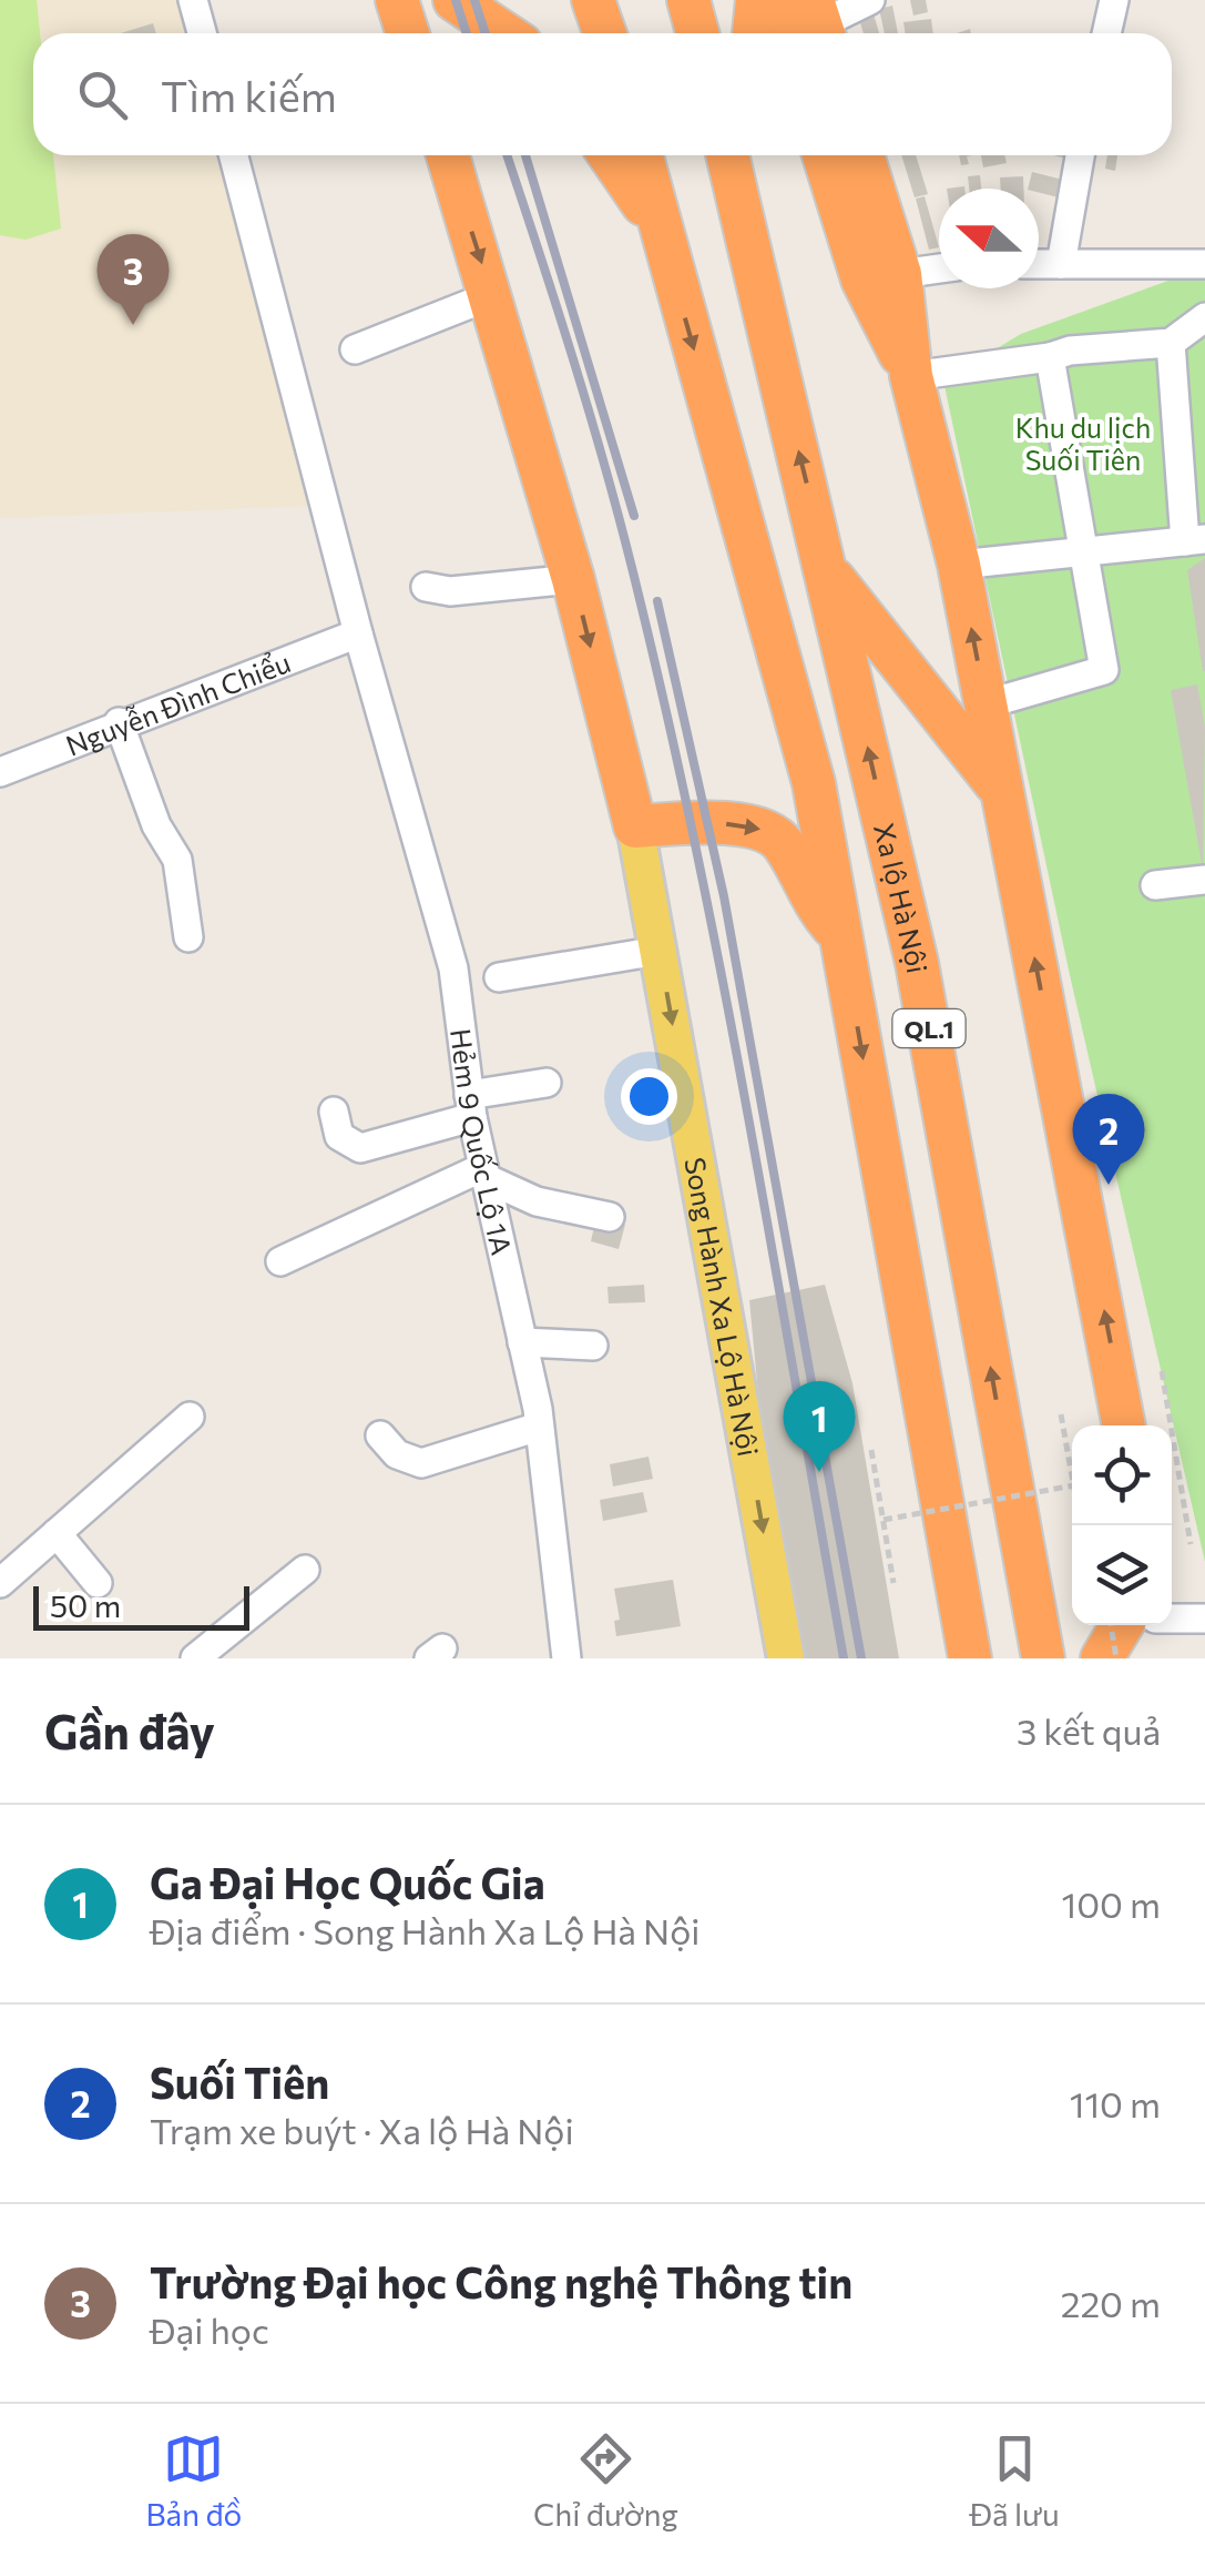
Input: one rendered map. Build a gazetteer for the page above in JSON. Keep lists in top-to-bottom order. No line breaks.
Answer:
{"streets":{"highway":["Xa lộ Hà Nội","QL.1"],"main road":["Song Hành Xa Lộ Hà Nội"],"street":["Nguyễn Đình Chiểu","Hẻm 9 Quốc Lộ 1A"]},"crossings":[["Nguyễn Đình Chiểu","Hẻm 9 Quốc Lộ 1A"],["QL.1","Song Hành Xa Lộ Hà Nội"]],"one_way":["Song Hành Xa Lộ Hà Nội"],"parks":["Khu du lịch Suối Tiên"],"scale_bar":"50 m","north":"left","page":{"search":"Tìm kiếm","pins":["3","2","1"],"scale":"50 m","heading":["Gần đây","3 kết quả"],"list":[{"mark":"1","name":"Ga Đại Học Quốc Gia","note":"Địa điểm · Song Hành Xa Lộ Hà Nội","value":"100 m"},{"mark":"2","name":"Suối Tiên","note":"Trạm xe buýt · Xa lộ Hà Nội","value":"110 m"},{"mark":"3","name":"Trường Đại học Công nghệ Thông tin","note":"Đại học","value":"220 m"}],"nav":["Bản đồ","Chỉ đường","Đã lưu"]}}
